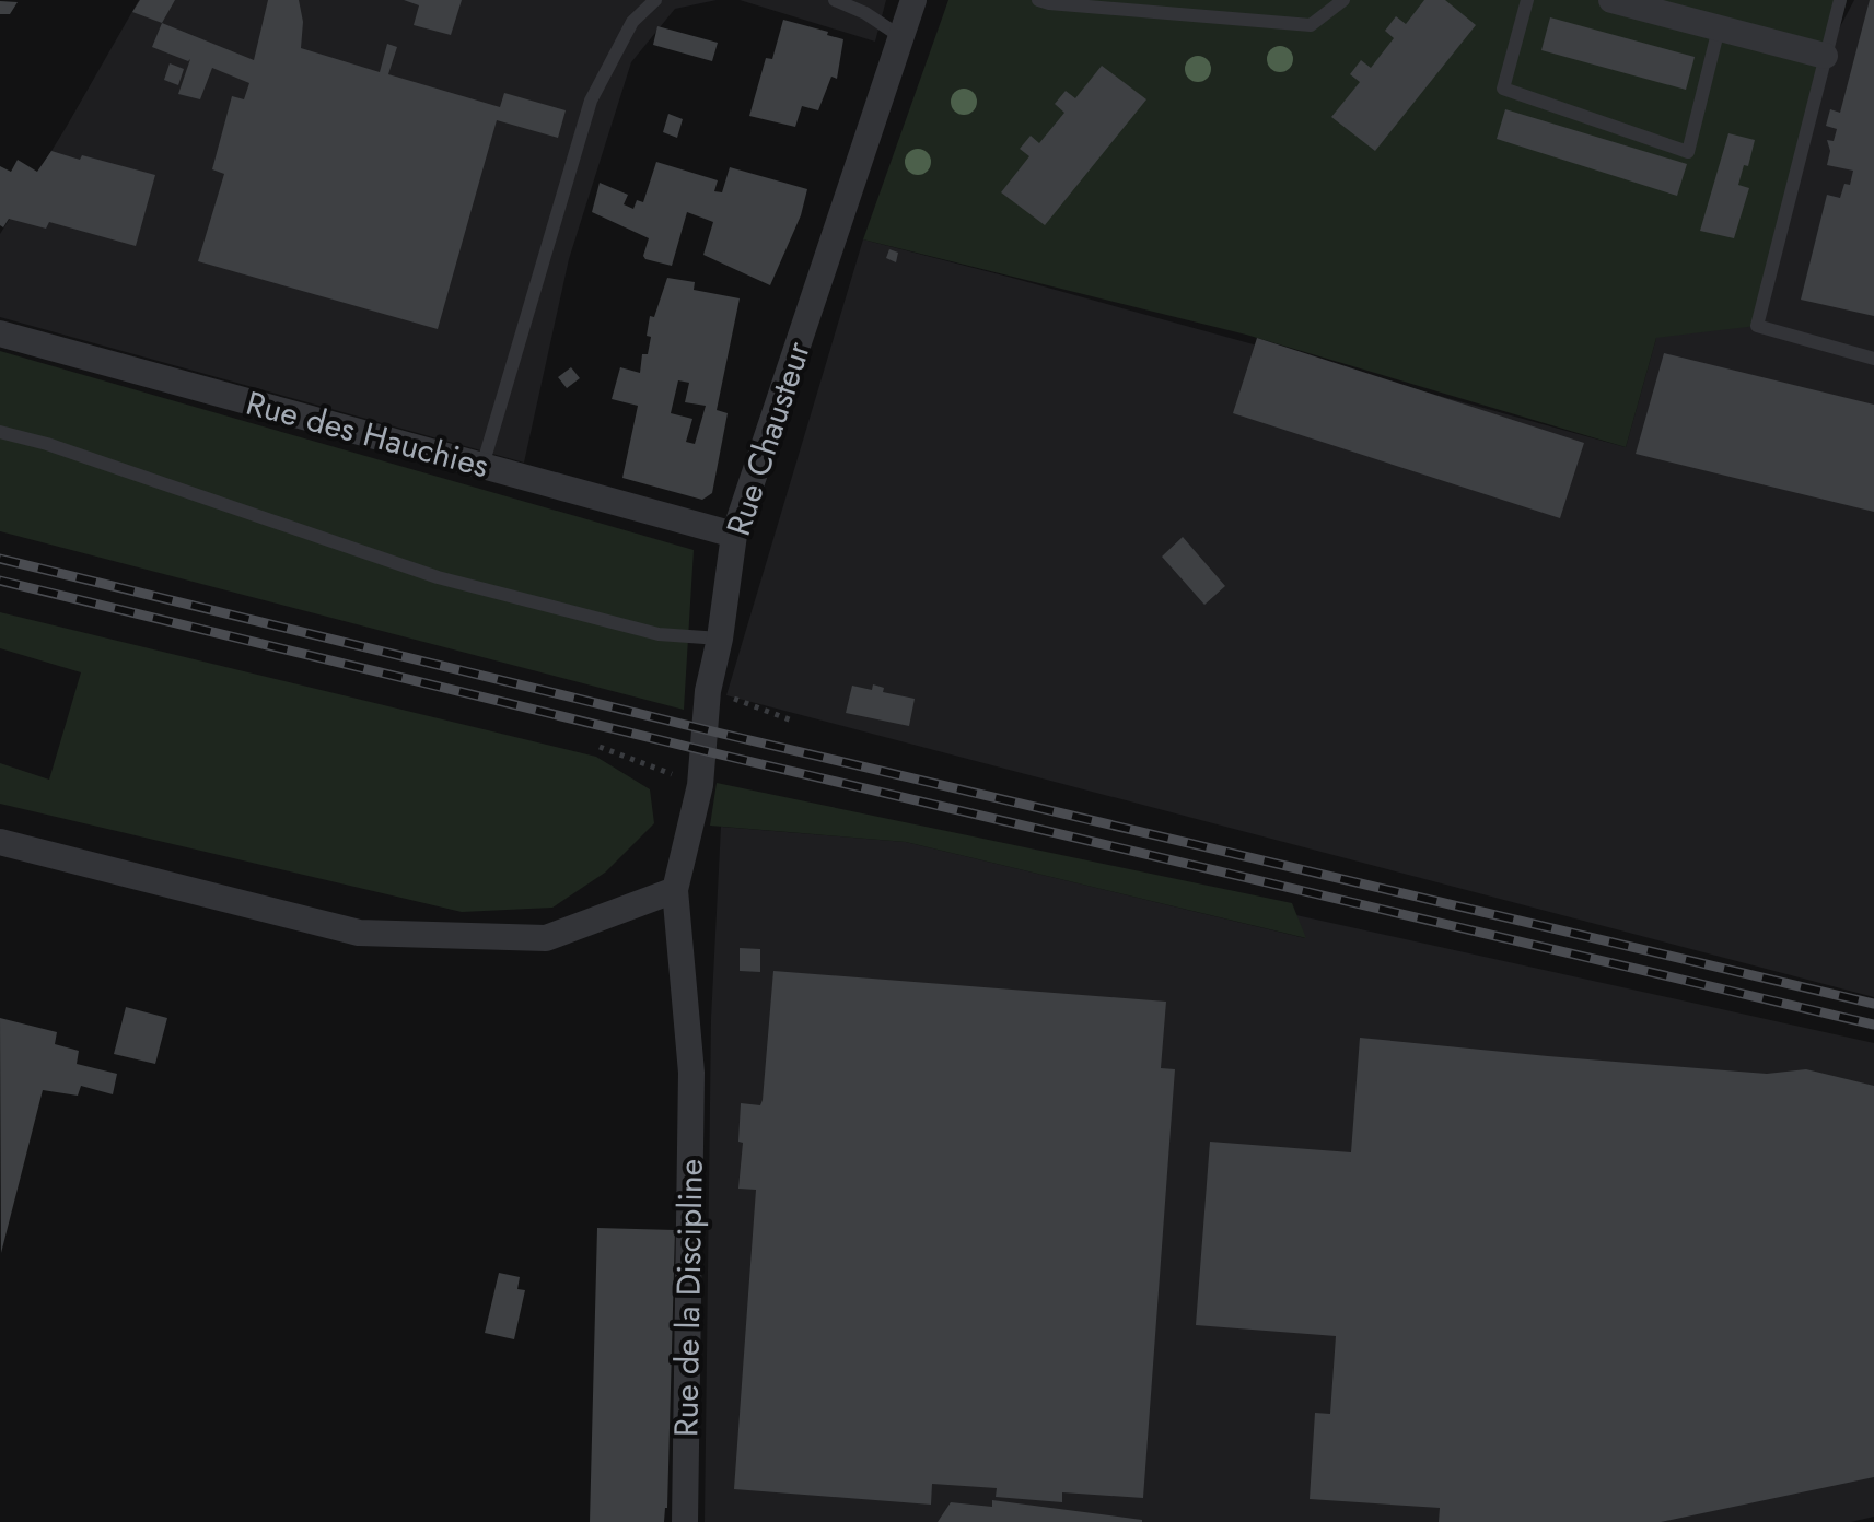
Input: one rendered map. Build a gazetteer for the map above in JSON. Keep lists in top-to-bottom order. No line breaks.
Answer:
{"streets":{"street":["Rue des Hauchies","Rue Chausteur","Rue de la Discipline"]},"crossings":[["Rue des Hauchies","Rue Chausteur"],["Rue Chausteur","Rue de la Discipline"]]}
